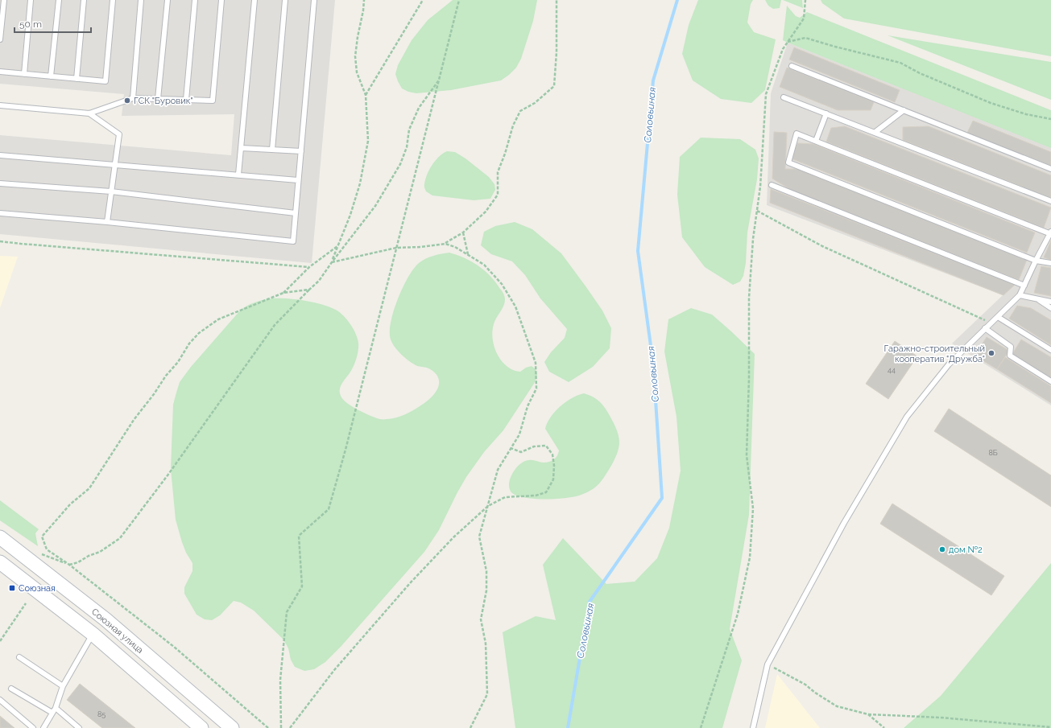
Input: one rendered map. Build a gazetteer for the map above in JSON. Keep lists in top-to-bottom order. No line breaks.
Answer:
{"streets":{"main road":["Союзная улица"]},"water":["Соловьиная"],"places":{"other":["ГСК \"Буровик\"","Гаражно-строительный кооператив \"Дружба\"","дом №2"],"transit":["Союзная"]},"house_numbers":["44","8Б","85"],"scale_bar":"50 m"}
